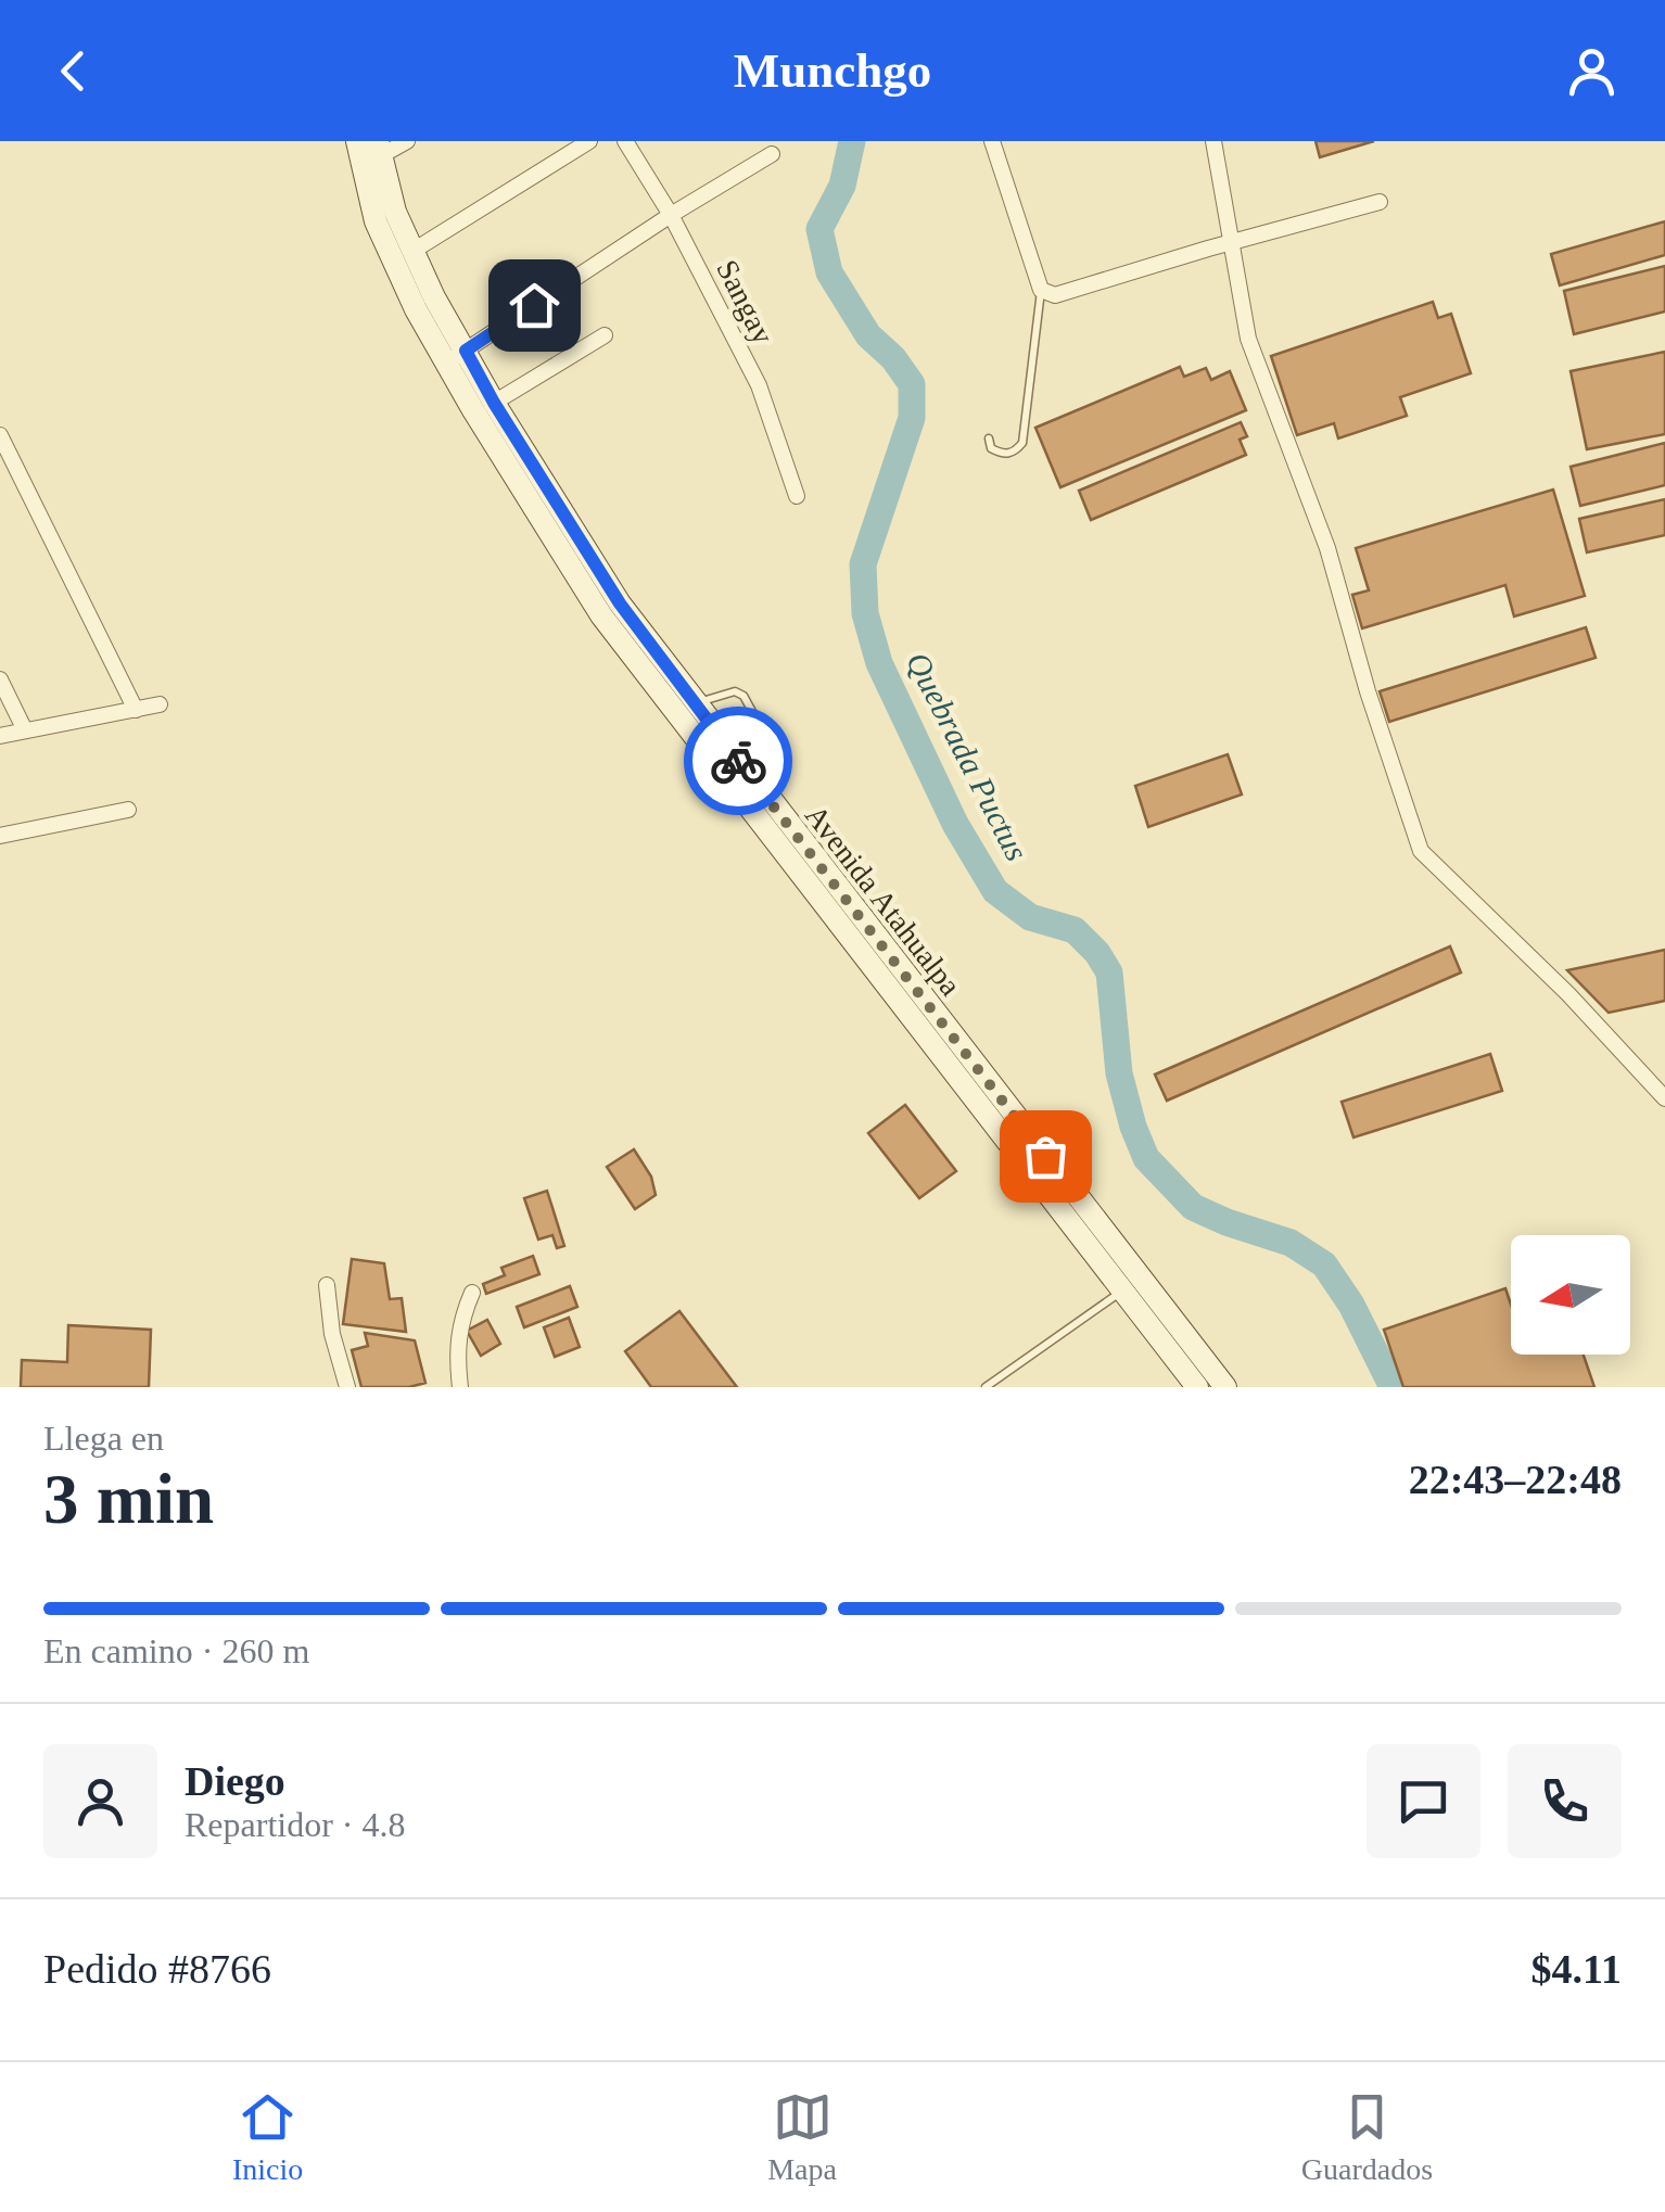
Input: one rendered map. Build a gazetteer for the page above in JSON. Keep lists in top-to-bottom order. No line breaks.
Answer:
{"streets":{"main road":["Avenida Atahualpa"],"street":["Sangay"]},"water":["Quebrada Puctus"],"north":"left","page":{"header":"Munchgo","heading":["3 min","Llega en","22:43–22:48"],"panel":["Diego","Repartidor · 4.8","Pedido #8766","$4.11"],"bar":"En camino · 260 m","tabs":["Inicio","Mapa","Guardados"]}}
